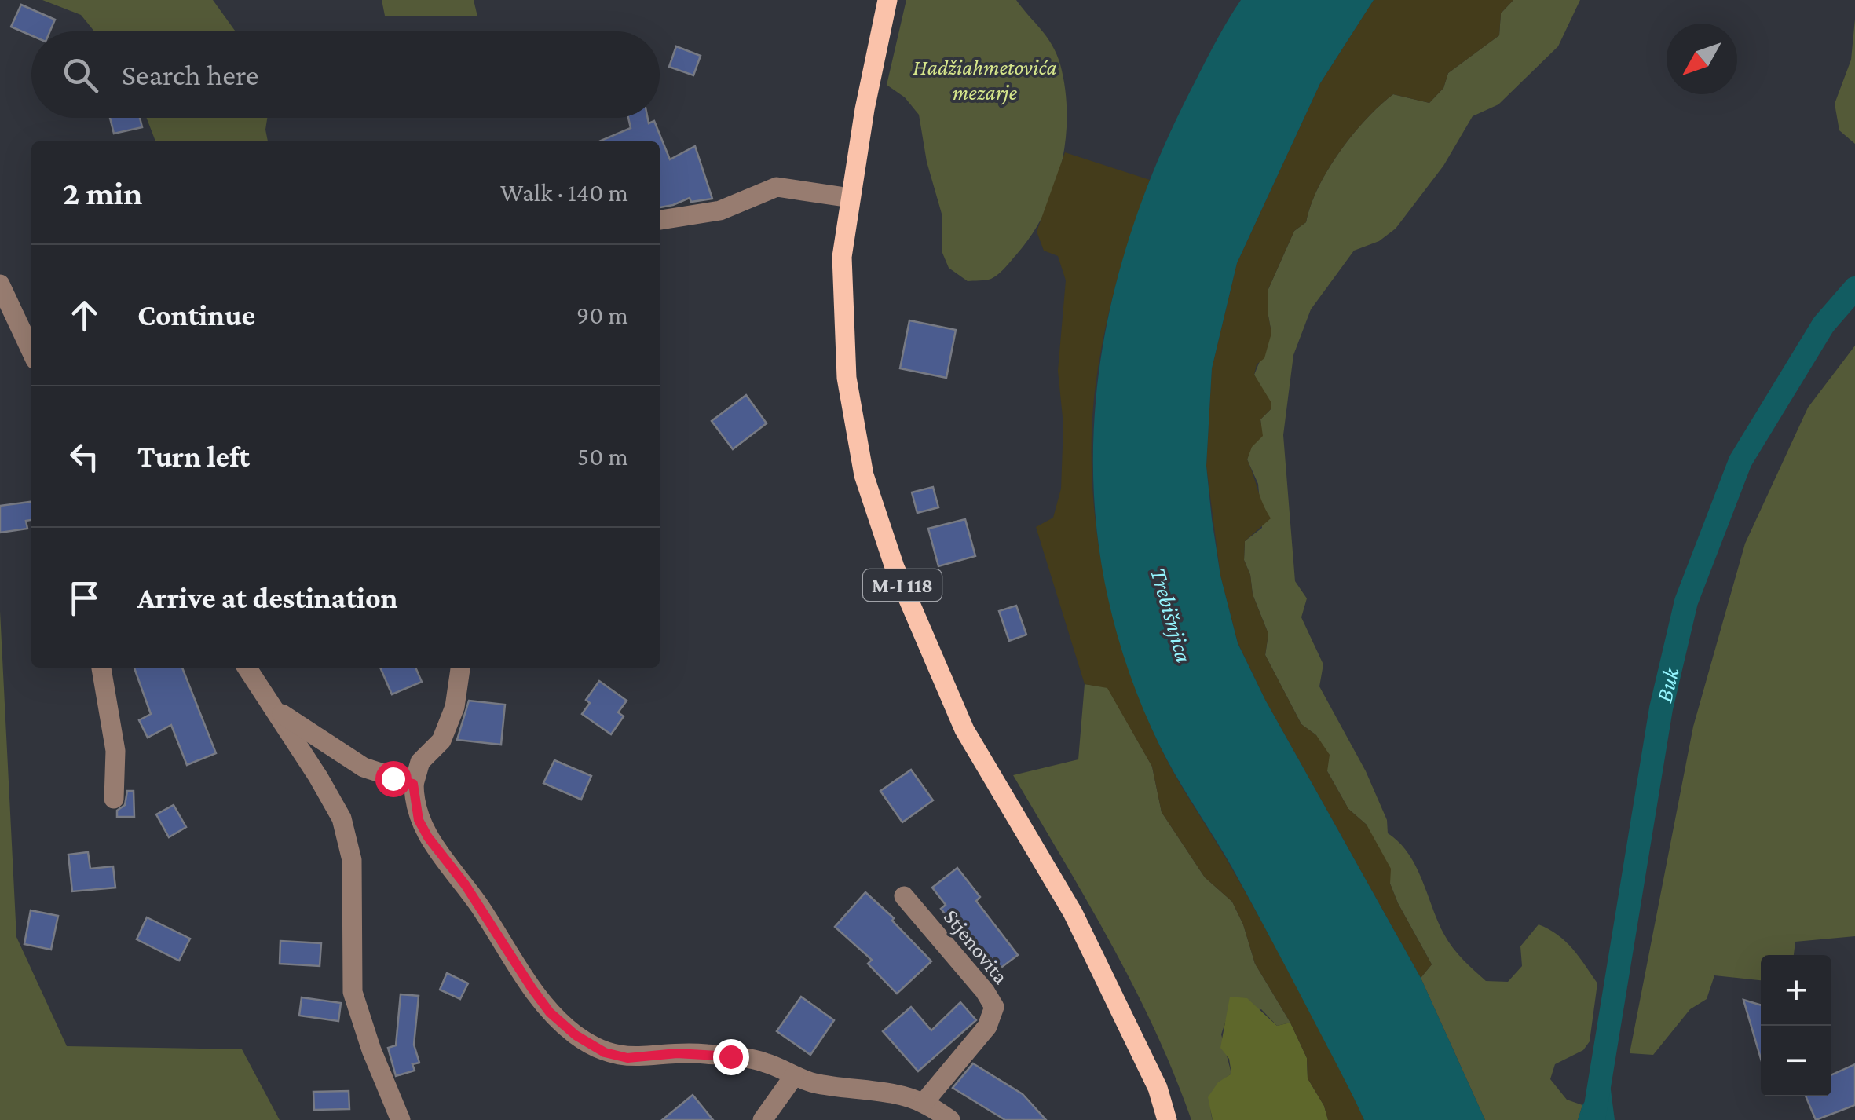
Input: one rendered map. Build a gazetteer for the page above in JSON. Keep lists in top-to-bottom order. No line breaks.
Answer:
{"streets":{"main road":["M-I 118"],"street":["Stjenovita"]},"water":["Trebišnjica","Buk"],"parks":["Hadžiahmetovića mezarje"],"north":"bottom left","page":{"search":"Search here","heading":["2 min","Walk · 140 m"],"list":[["Continue","90 m"],["Turn left","50 m"],"Arrive at destination"],"map_buttons":["+","−"]}}
